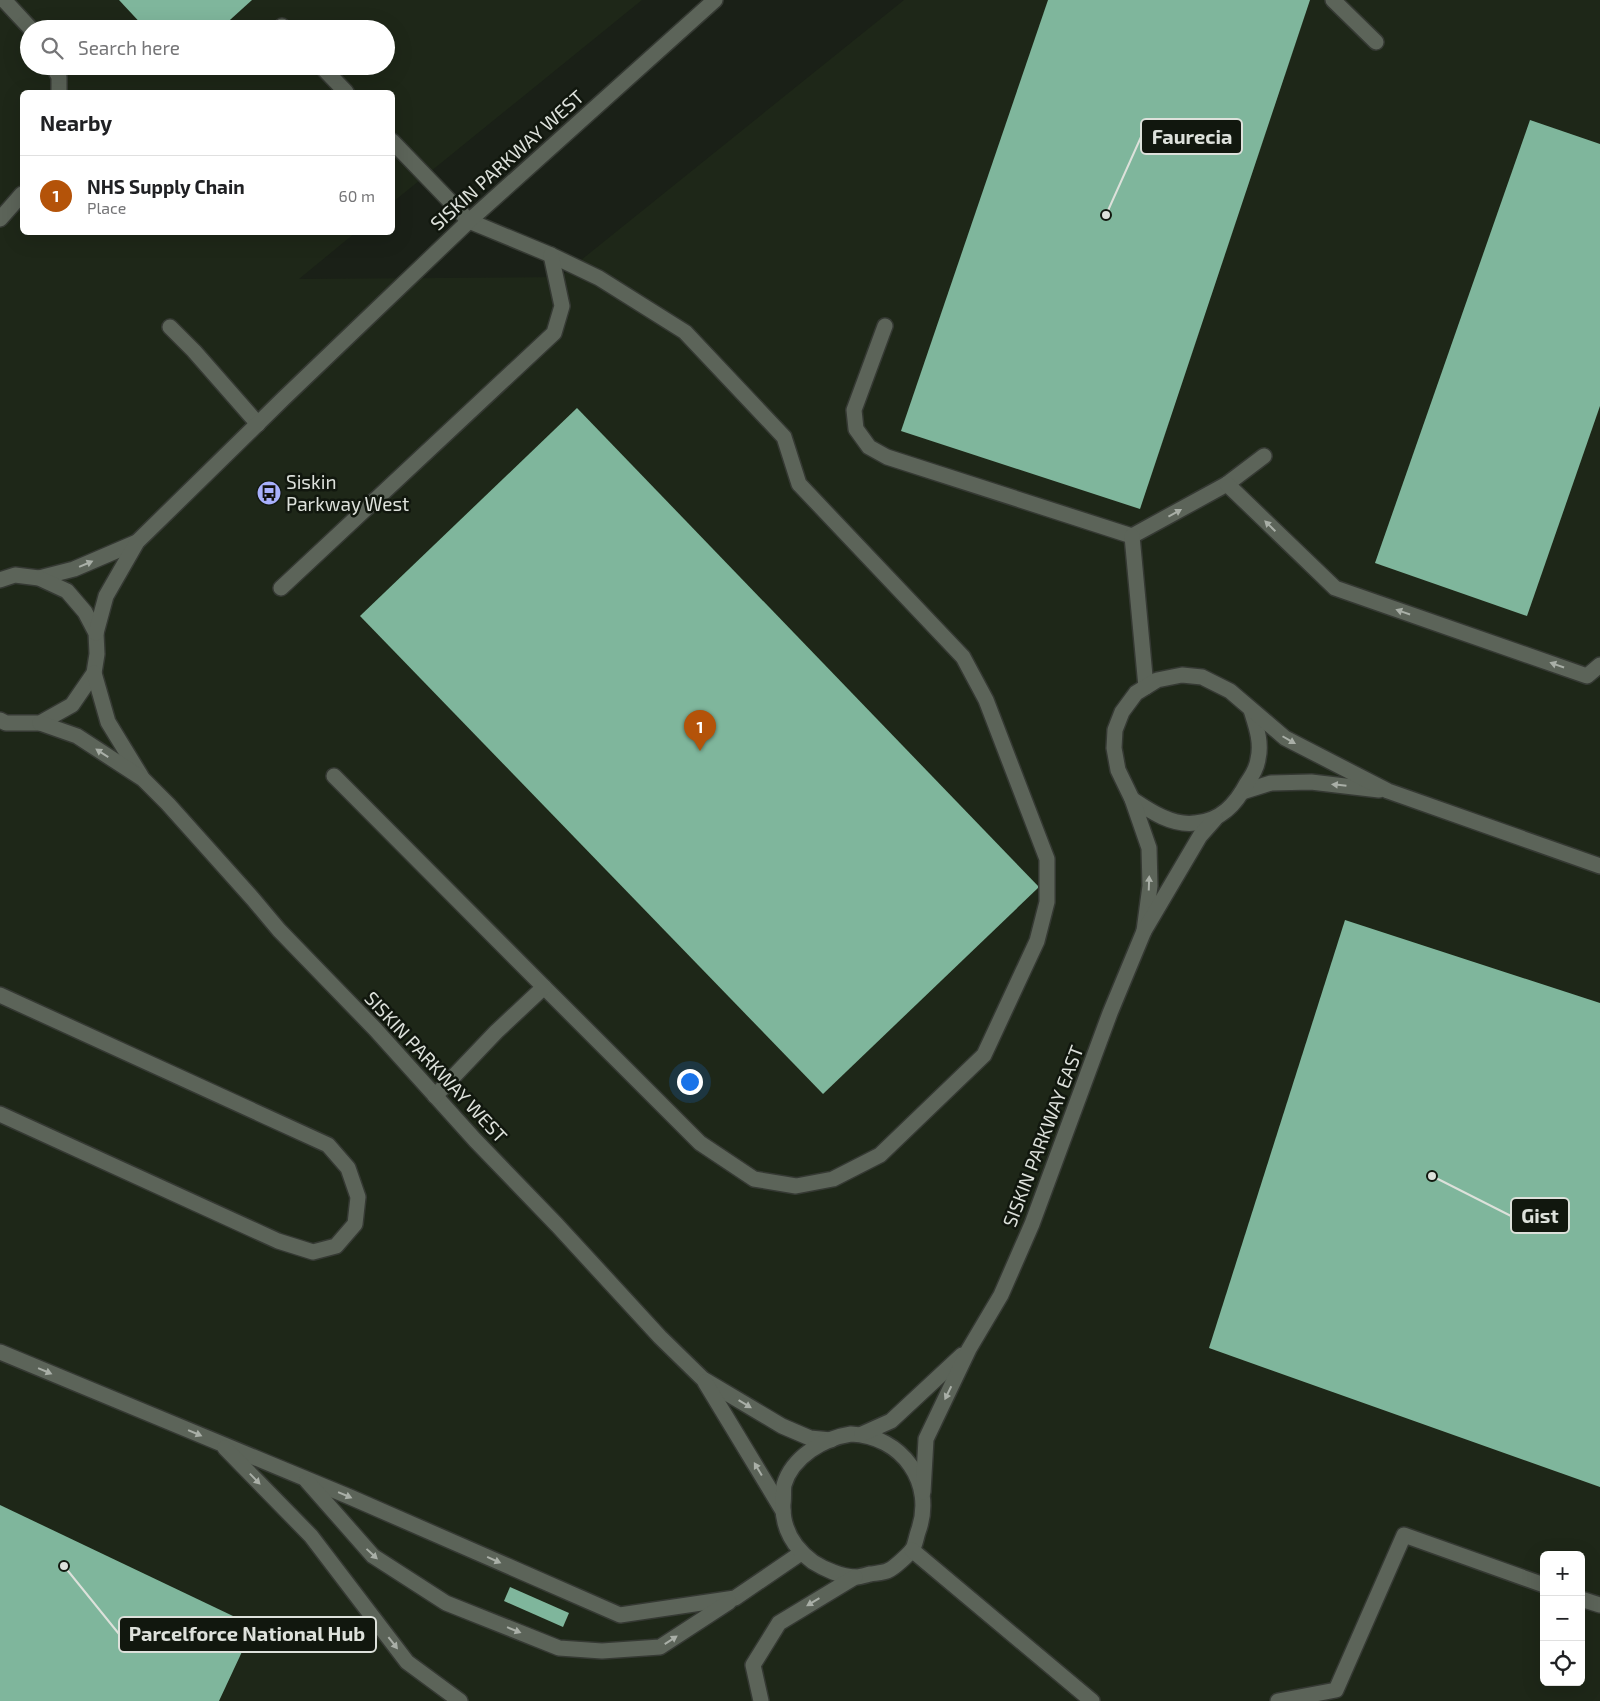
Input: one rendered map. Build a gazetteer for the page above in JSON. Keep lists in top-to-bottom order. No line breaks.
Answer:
{"streets":{"street":["SISKIN PARKWAY WEST","SISKIN PARKWAY EAST"]},"crossings":[["SISKIN PARKWAY WEST","SISKIN PARKWAY EAST"]],"places":{"other":["Faurecia","Gist","Parcelforce National Hub"],"bus stop":["Siskin Parkway West"]},"page":{"search":"Search here","heading":"Nearby","list":[{"mark":"1","name":"NHS Supply Chain","note":"Place","value":"60 m"}],"pins":"1","map_buttons":["+","−"]}}
